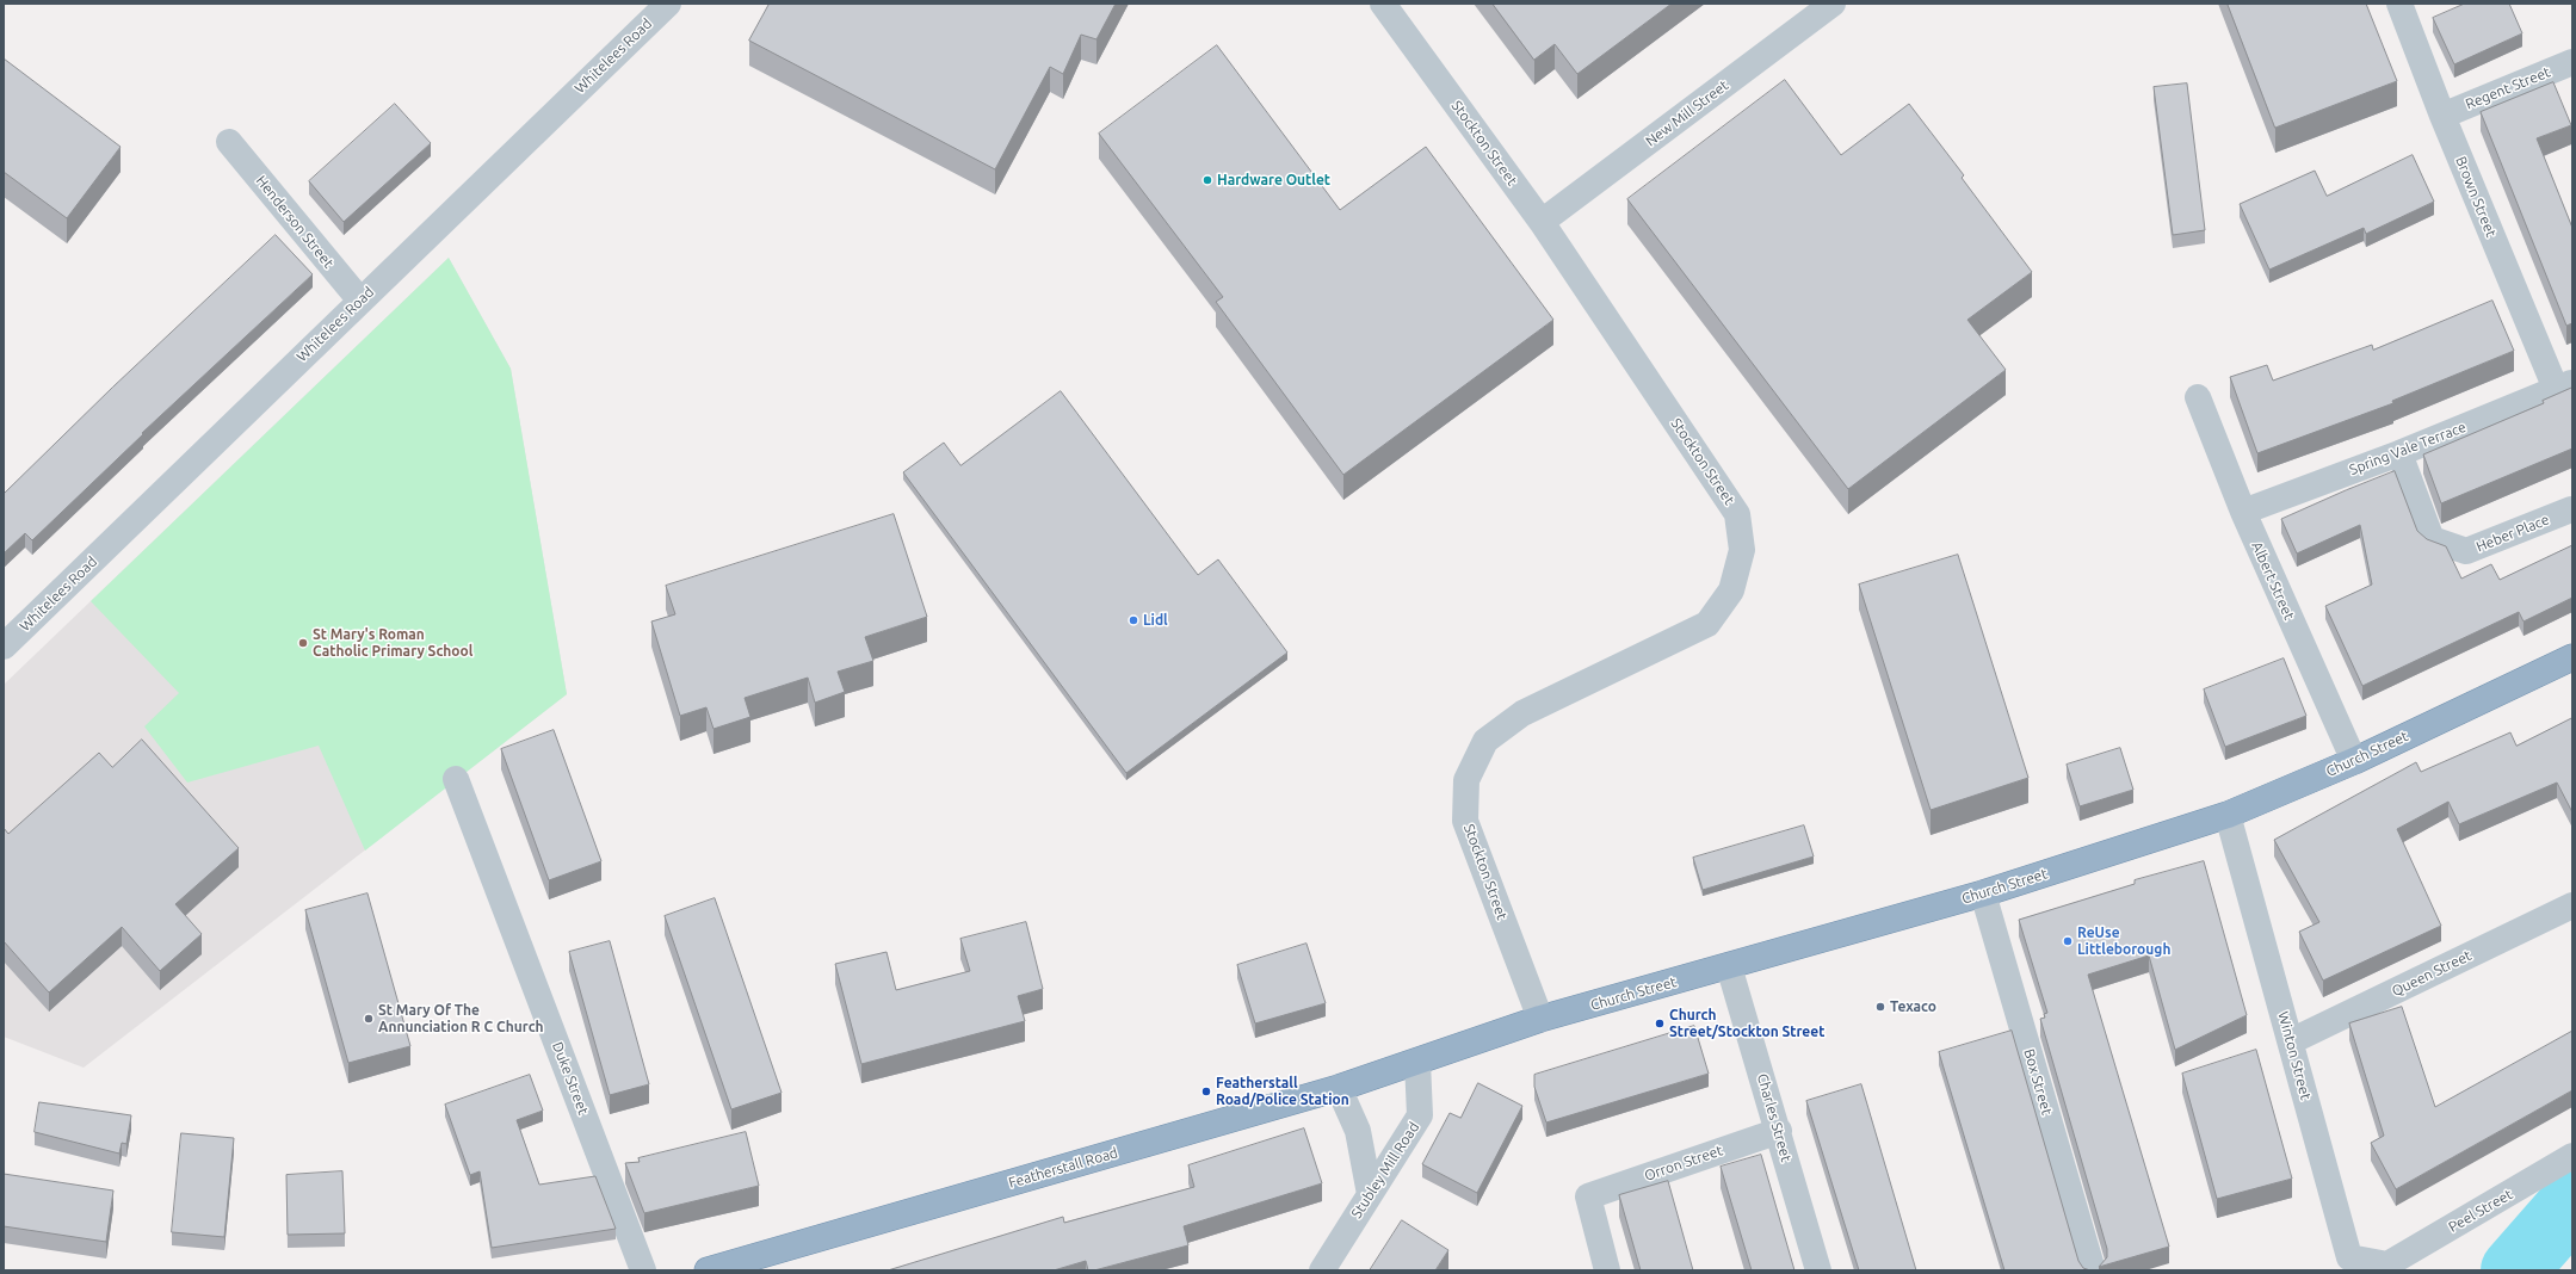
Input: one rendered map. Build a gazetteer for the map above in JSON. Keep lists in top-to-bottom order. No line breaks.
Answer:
{"streets":{"highway":["Church Street","Featherstall Road"],"street":["Whitelees Road","Regent Street","New Mill Street","Stockton Street","Brown Street","Henderson Street","Spring Vale Terrace","Heber Place","Albert Street","Queen Street","Winton Street","Duke Street","Box Street","Charles Street","Orron Street","Stubley Mill Road","Peel Street"]},"crossings":[["Whitelees Road","Henderson Street"],["Regent Street","Brown Street"],["New Mill Street","Stockton Street"],["Stockton Street","Church Street"],["Brown Street","Spring Vale Terrace"],["Spring Vale Terrace","Heber Place"],["Spring Vale Terrace","Albert Street"],["Albert Street","Church Street"],["Church Street","Winton Street"],["Church Street","Box Street"],["Church Street","Charles Street"],["Church Street","Featherstall Road"],["Church Street","Stubley Mill Road"],["Queen Street","Winton Street"],["Winton Street","Peel Street"],["Charles Street","Orron Street"],["Featherstall Road","Stubley Mill Road"]],"places":["Hardware Outlet","Lidl","St Mary's Roman Catholic Primary School","ReUse Littleborough","Texaco","St Mary Of The Annunciation R C Church","Church Street/Stockton Street","Featherstall Road/Police Station"]}
